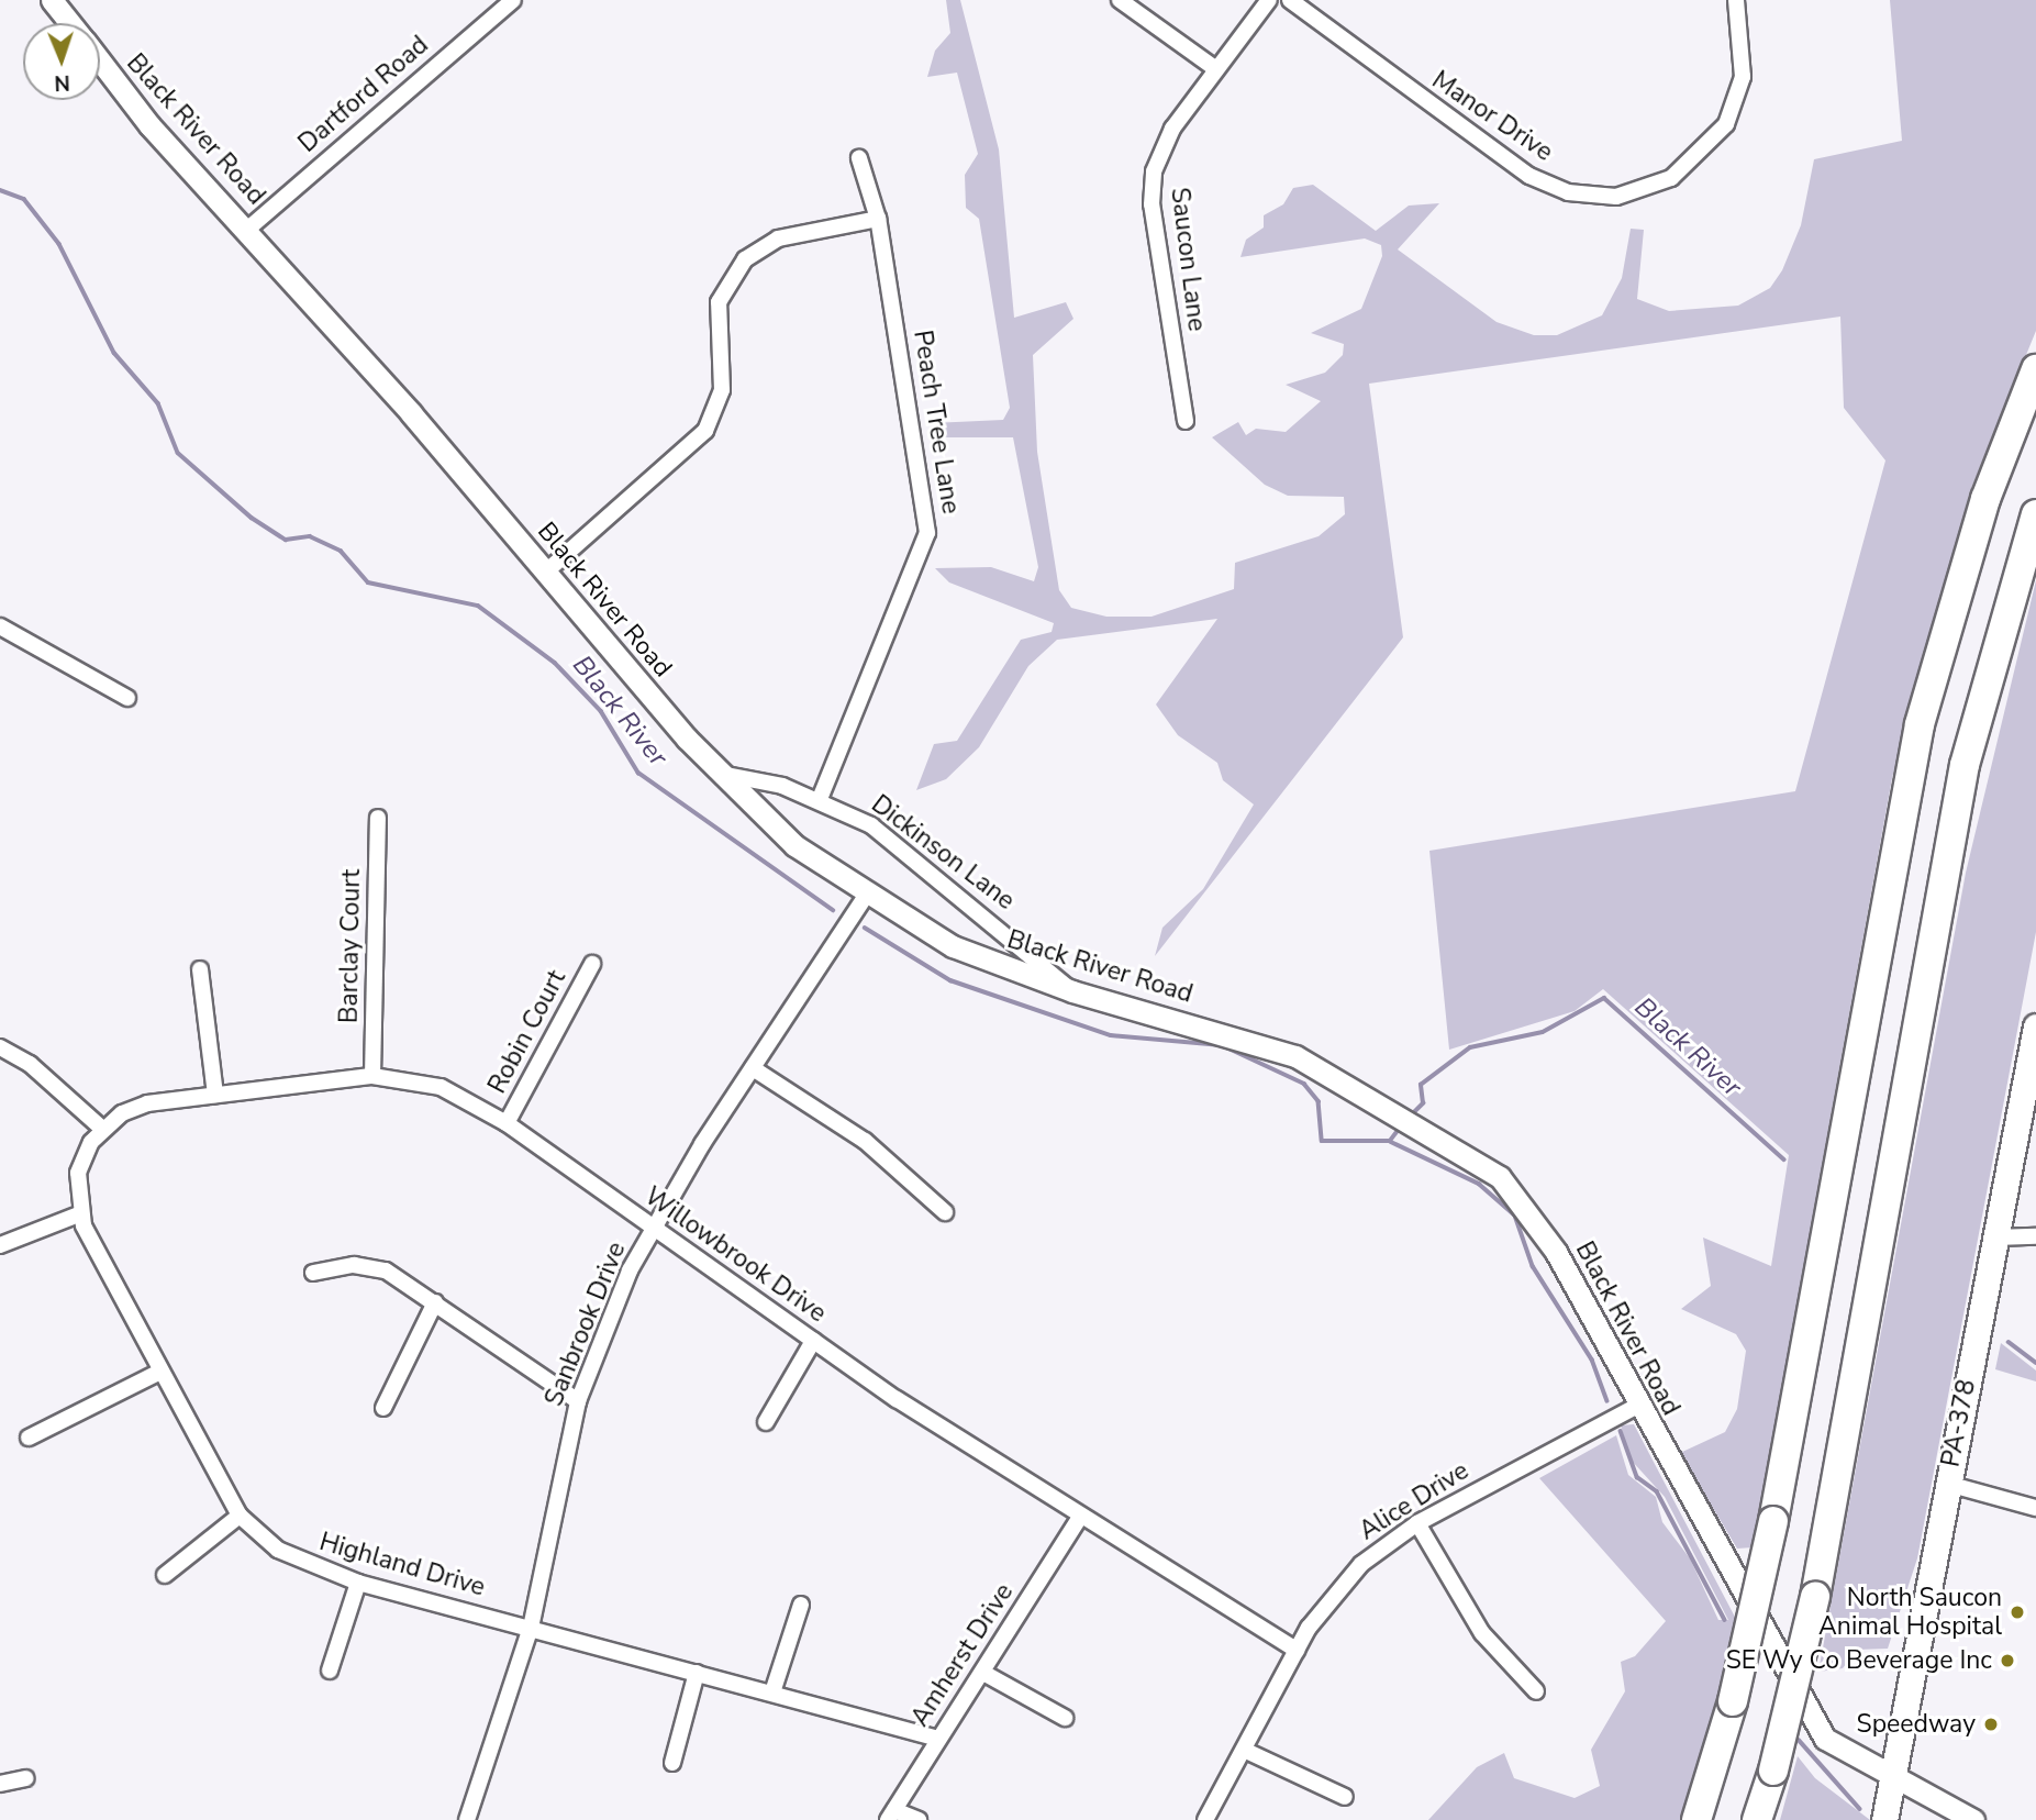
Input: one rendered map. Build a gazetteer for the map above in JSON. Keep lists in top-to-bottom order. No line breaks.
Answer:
{"streets":{"main road":["PA-378"],"street":["Dartford Road","Manor Drive","Black River Road","Saucon Lane","Peach Tree Lane","Dickinson Lane","Barclay Court","Robin Court","Willowbrook Drive","Sanbrook Drive","Alice Drive","Highland Drive","Amherst Drive"]},"crossings":[["Dartford Road","Black River Road"],["Black River Road","Dickinson Lane"],["Black River Road","Sanbrook Drive"],["Black River Road","PA-378"],["Black River Road","Alice Drive"],["Peach Tree Lane","Dickinson Lane"],["Barclay Court","Willowbrook Drive"],["Robin Court","Willowbrook Drive"],["Willowbrook Drive","Sanbrook Drive"],["Willowbrook Drive","Alice Drive"],["Willowbrook Drive","Highland Drive"],["Willowbrook Drive","Amherst Drive"],["Sanbrook Drive","Highland Drive"],["Highland Drive","Amherst Drive"]],"water":["Black River"],"places":["North Saucon Animal Hospital","SE Wy Co Beverage Inc","Speedway"],"north":"bottom"}
